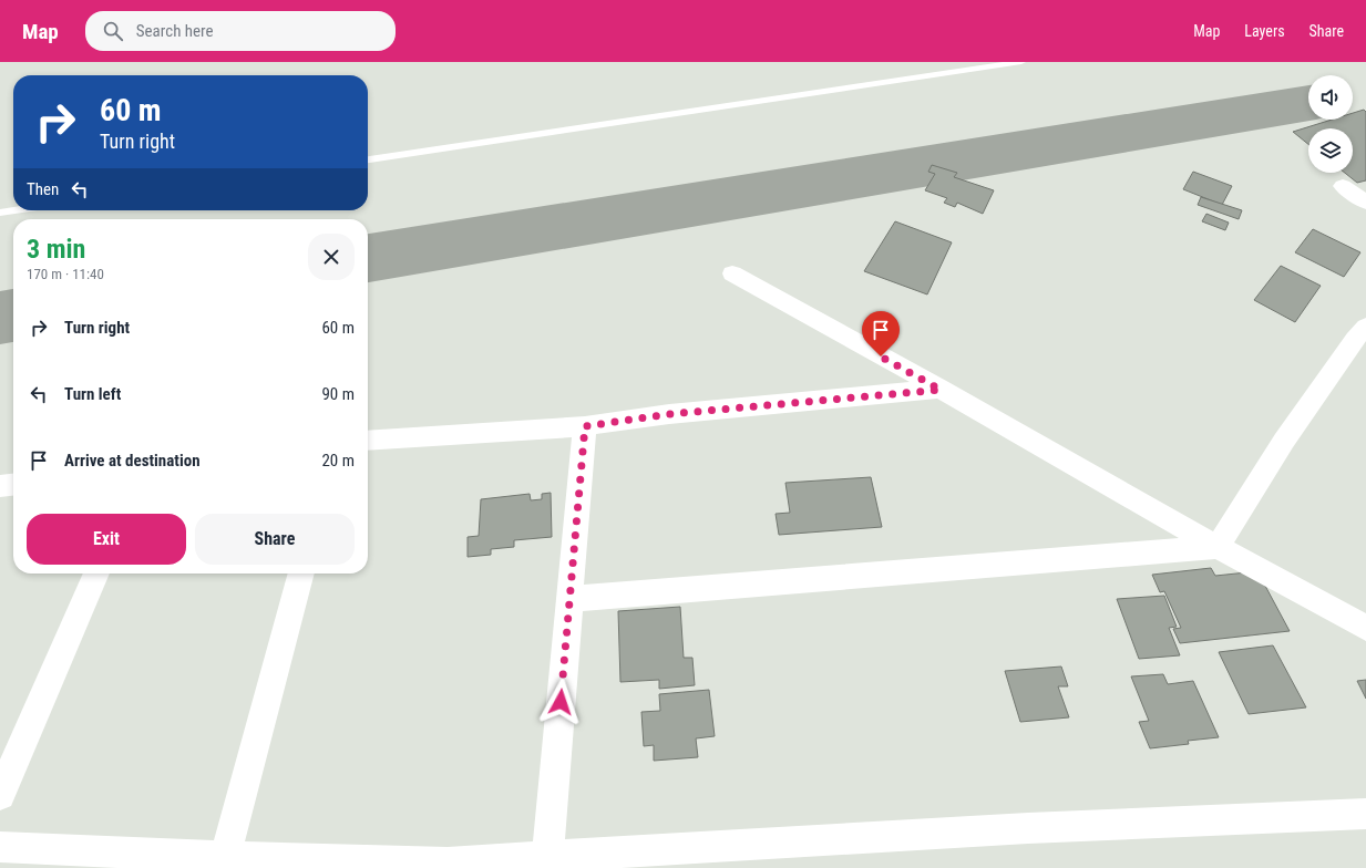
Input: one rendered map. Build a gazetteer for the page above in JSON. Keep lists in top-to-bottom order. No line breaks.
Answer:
{"page":{"header":"Map","search":"Search here","nav":["Map","Layers","Share"],"turn":["60 m","Turn right"],"then":"Then","heading":["3 min","170 m · 11:40"],"list":[{"name":"Turn right","value":"60 m"},{"name":"Turn left","value":"90 m"},{"name":"Arrive at destination","value":"20 m"}],"buttons":["Exit","Share"]}}
